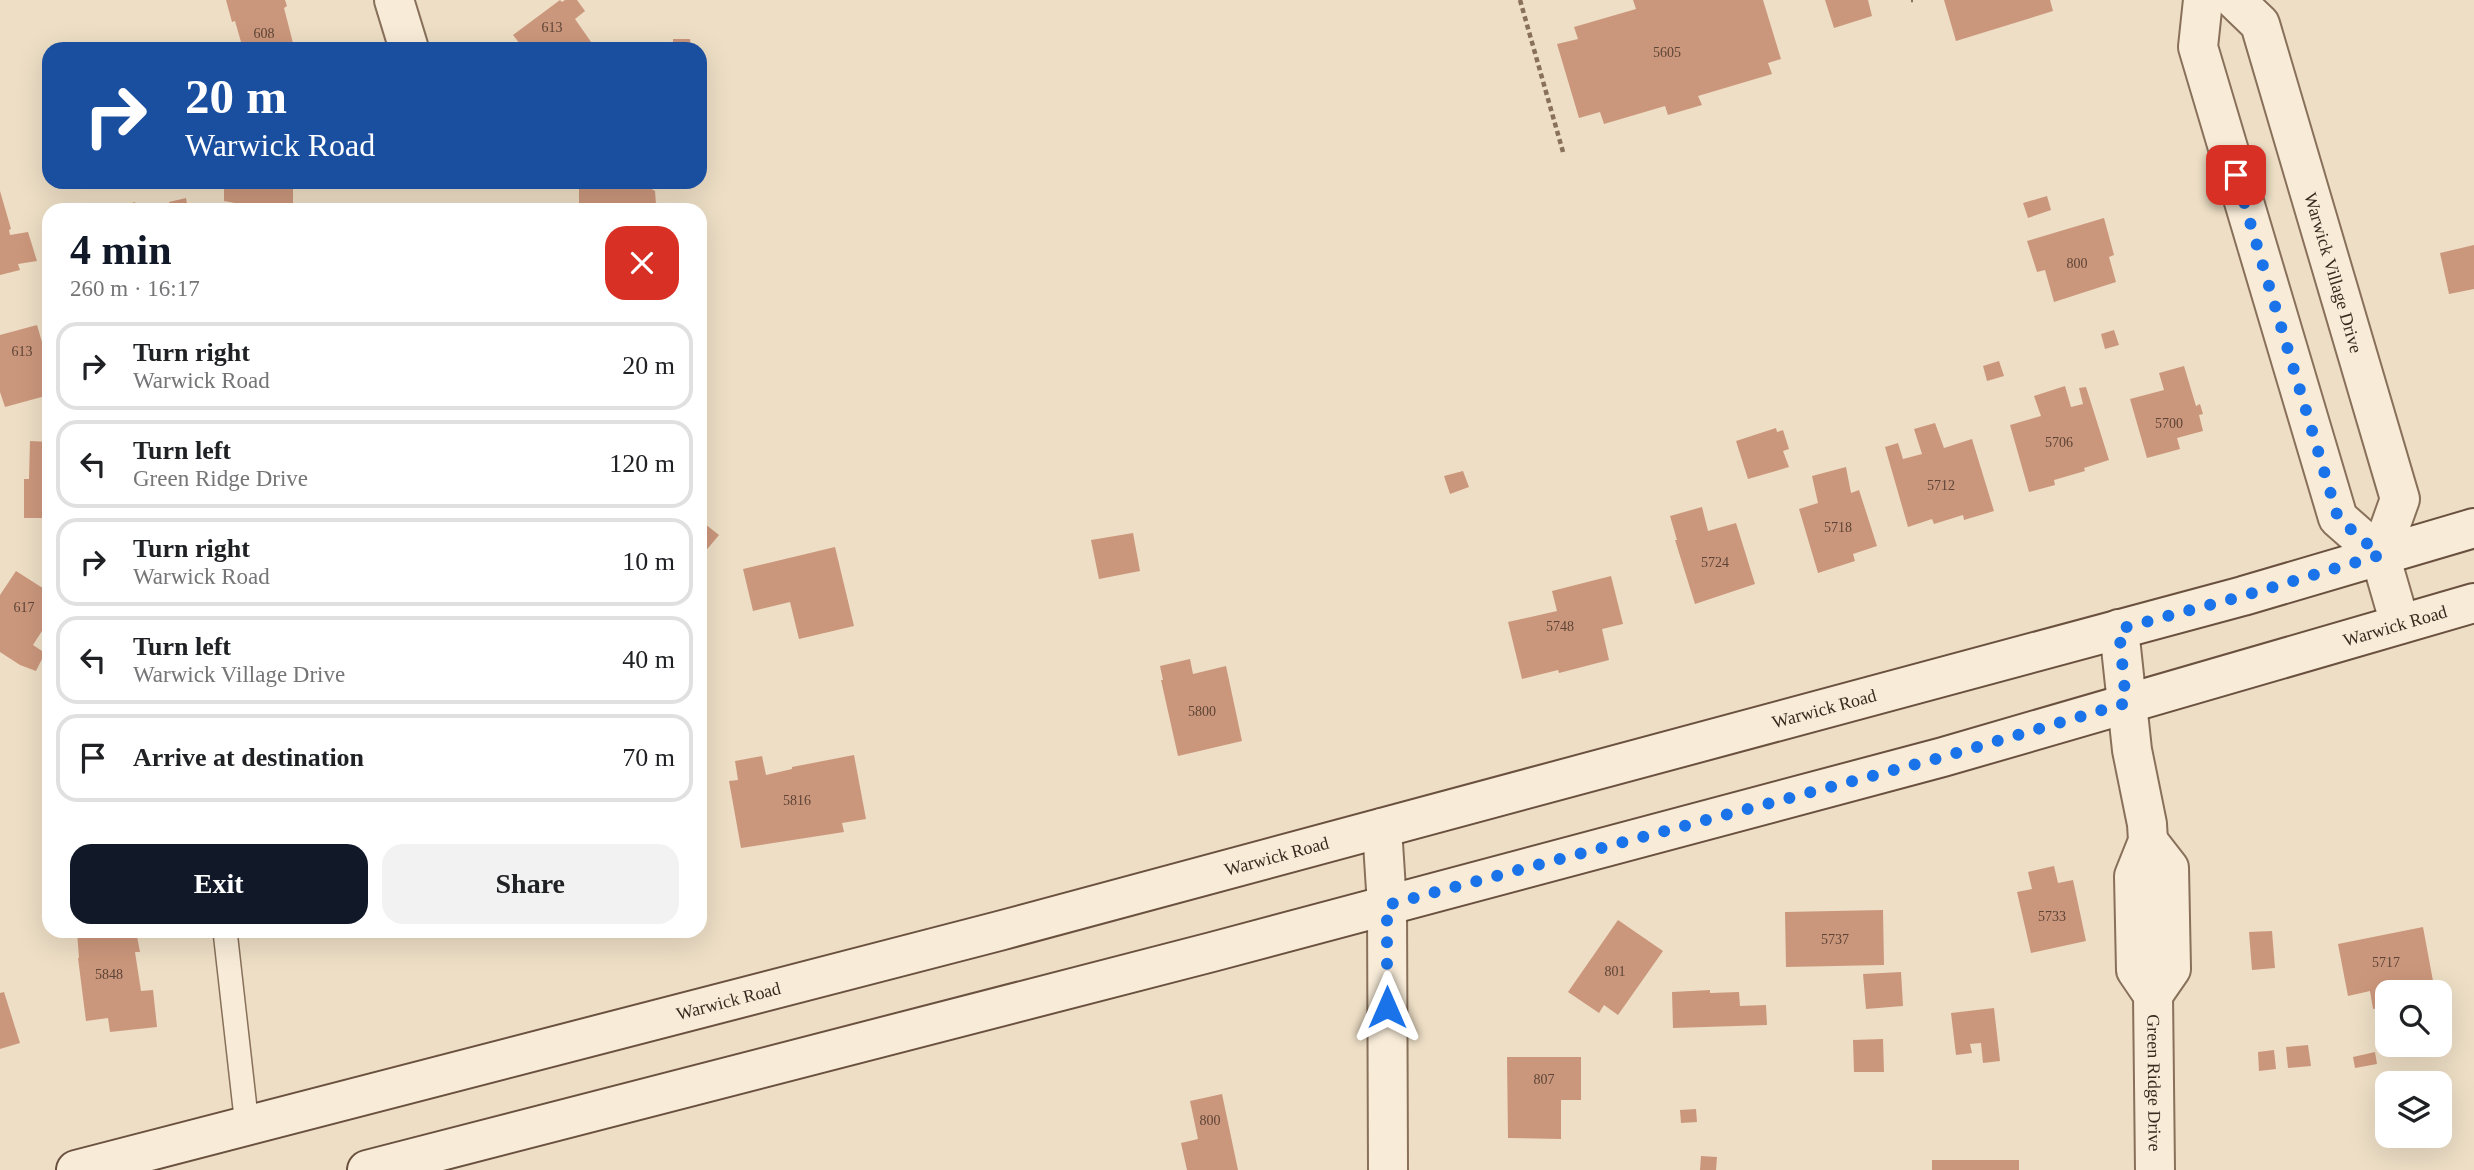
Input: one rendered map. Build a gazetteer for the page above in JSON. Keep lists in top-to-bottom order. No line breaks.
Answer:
{"streets":{"main road":["Warwick Village Drive","Warwick Road","Green Ridge Drive"]},"crossings":[["Warwick Village Drive","Warwick Road"],["Warwick Road","Green Ridge Drive"]],"house_numbers":["613","608","5605","800","613","5700","5706","5712","5718","5724","617","5748","5800","5816","5733","5737","5717","801","5848","807","800"],"page":{"turn":["20 m","Warwick Road"],"heading":["4 min","260 m · 16:17"],"list":[{"name":"Turn right","note":"Warwick Road","value":"20 m"},{"name":"Turn left","note":"Green Ridge Drive","value":"120 m"},{"name":"Turn right","note":"Warwick Road","value":"10 m"},{"name":"Turn left","note":"Warwick Village Drive","value":"40 m"},{"name":"Arrive at destination","value":"70 m"}],"buttons":["Exit","Share"]}}
